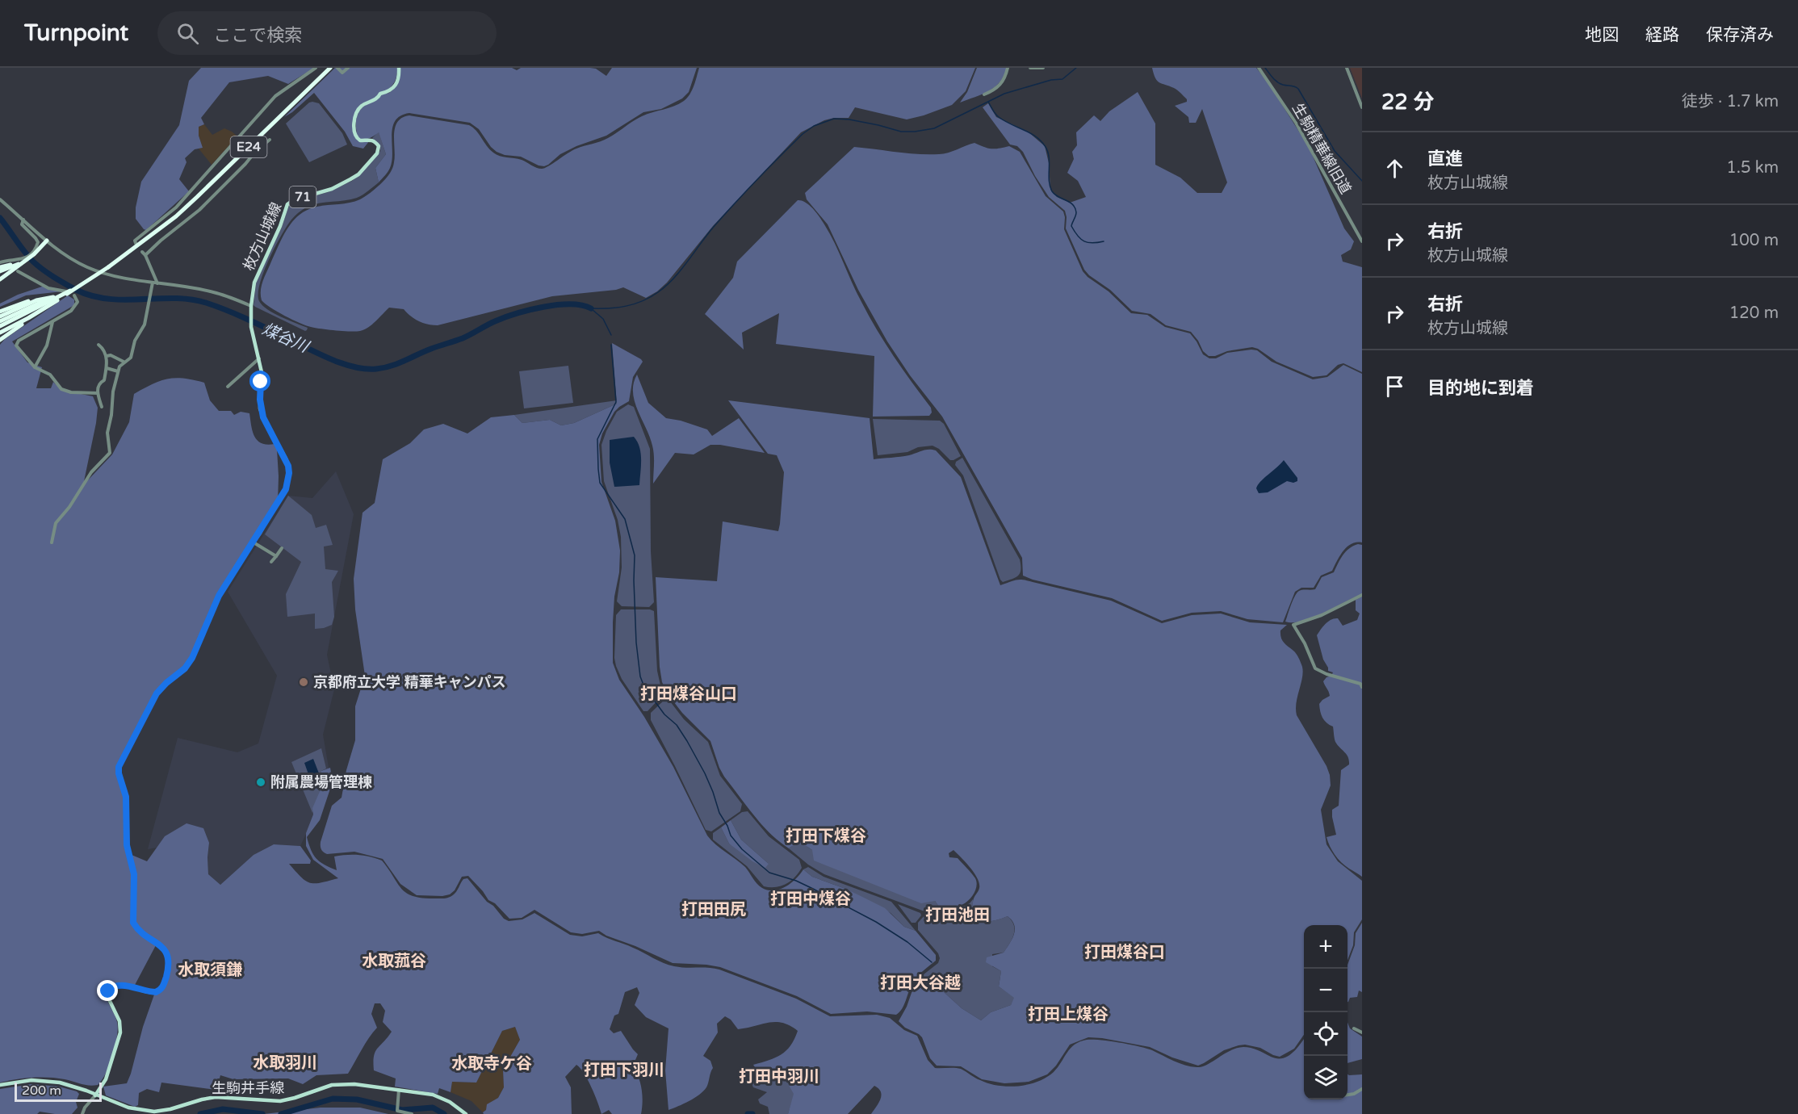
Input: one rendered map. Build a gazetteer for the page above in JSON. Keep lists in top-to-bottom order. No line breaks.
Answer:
{"streets":{"highway":["E24"],"main road":["71","枚方山城線","生駒井手線"],"street":["生駒精華線旧道"]},"crossings":[["枚方山城線","生駒井手線"]],"districts":["打田煤谷山口","打田下煤谷","打田中煤谷","打田田尻","打田池田","打田煤谷口","水取菰谷","水取須鎌","打田大谷越","打田上煤谷","水取羽川","水取寺ケ谷","打田下羽川","打田中羽川"],"water":["煤谷川"],"places":["京都府立大学 精華キャンパス","附属農場管理棟"],"scale_bar":"200 m","page":{"header":"Turnpoint","search":"ここで検索","nav":["地図","経路","保存済み"],"heading":["22 分","徒歩 · 1.7 km"],"list":[["直進","枚方山城線","1.5 km"],["右折","枚方山城線","100 m"],["右折","枚方山城線","120 m"],"目的地に到着"],"map_buttons":["+","−"],"scale":"200 m"}}
